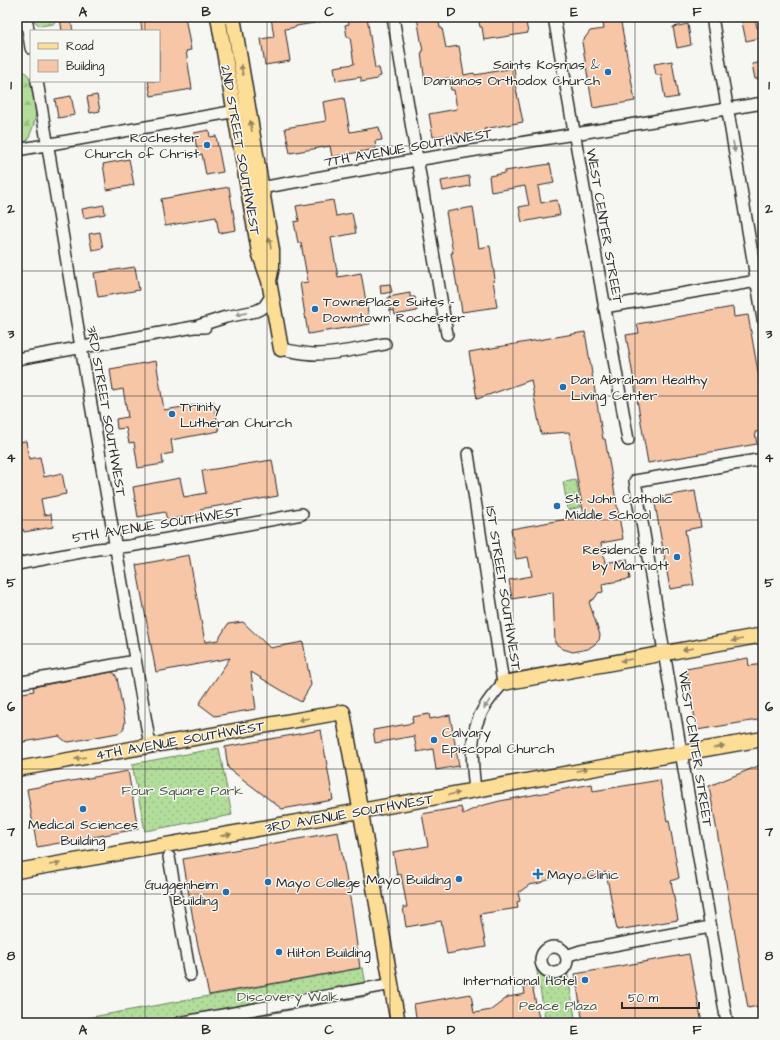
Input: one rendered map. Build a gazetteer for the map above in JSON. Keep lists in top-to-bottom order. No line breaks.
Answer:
{"streets":{"main road":["2ND STREET SOUTHWEST","4TH AVENUE SOUTHWEST","3RD AVENUE SOUTHWEST"],"street":["7TH AVENUE SOUTHWEST","WEST CENTER STREET","3RD STREET SOUTHWEST","5TH AVENUE SOUTHWEST","1ST STREET SOUTHWEST"]},"crossings":[["7TH AVENUE SOUTHWEST","2ND STREET SOUTHWEST"],["7TH AVENUE SOUTHWEST","WEST CENTER STREET"],["WEST CENTER STREET","3RD AVENUE SOUTHWEST"],["3RD STREET SOUTHWEST","5TH AVENUE SOUTHWEST"],["3RD STREET SOUTHWEST","4TH AVENUE SOUTHWEST"],["1ST STREET SOUTHWEST","3RD AVENUE SOUTHWEST"],["4TH AVENUE SOUTHWEST","3RD AVENUE SOUTHWEST"]],"one_way":["4TH AVENUE SOUTHWEST"],"parks":["Four Square Park","Discovery Walk","Peace Plaza"],"places":{"other":["Saints Kosmas & Damianos Orthodox Church","Rochester Church of Christ","TownePlace Suites - Downtown Rochester","Dan Abraham Healthy Living Center","Trinity Lutheran Church","St. John Catholic Middle School","Residence Inn by Marriott","Calvary Episcopal Church","Medical Sciences Building","Mayo Building","Mayo College","Guggenheim Building","Hilton Building","International Hotel"],"health":["Mayo Clinic"]},"legend":["Road","Building"],"scale_bar":"50 m","grid":{"columns":["A","B","C","D","E","F"],"rows":["1","2","3","4","5","6","7","8"]}}
